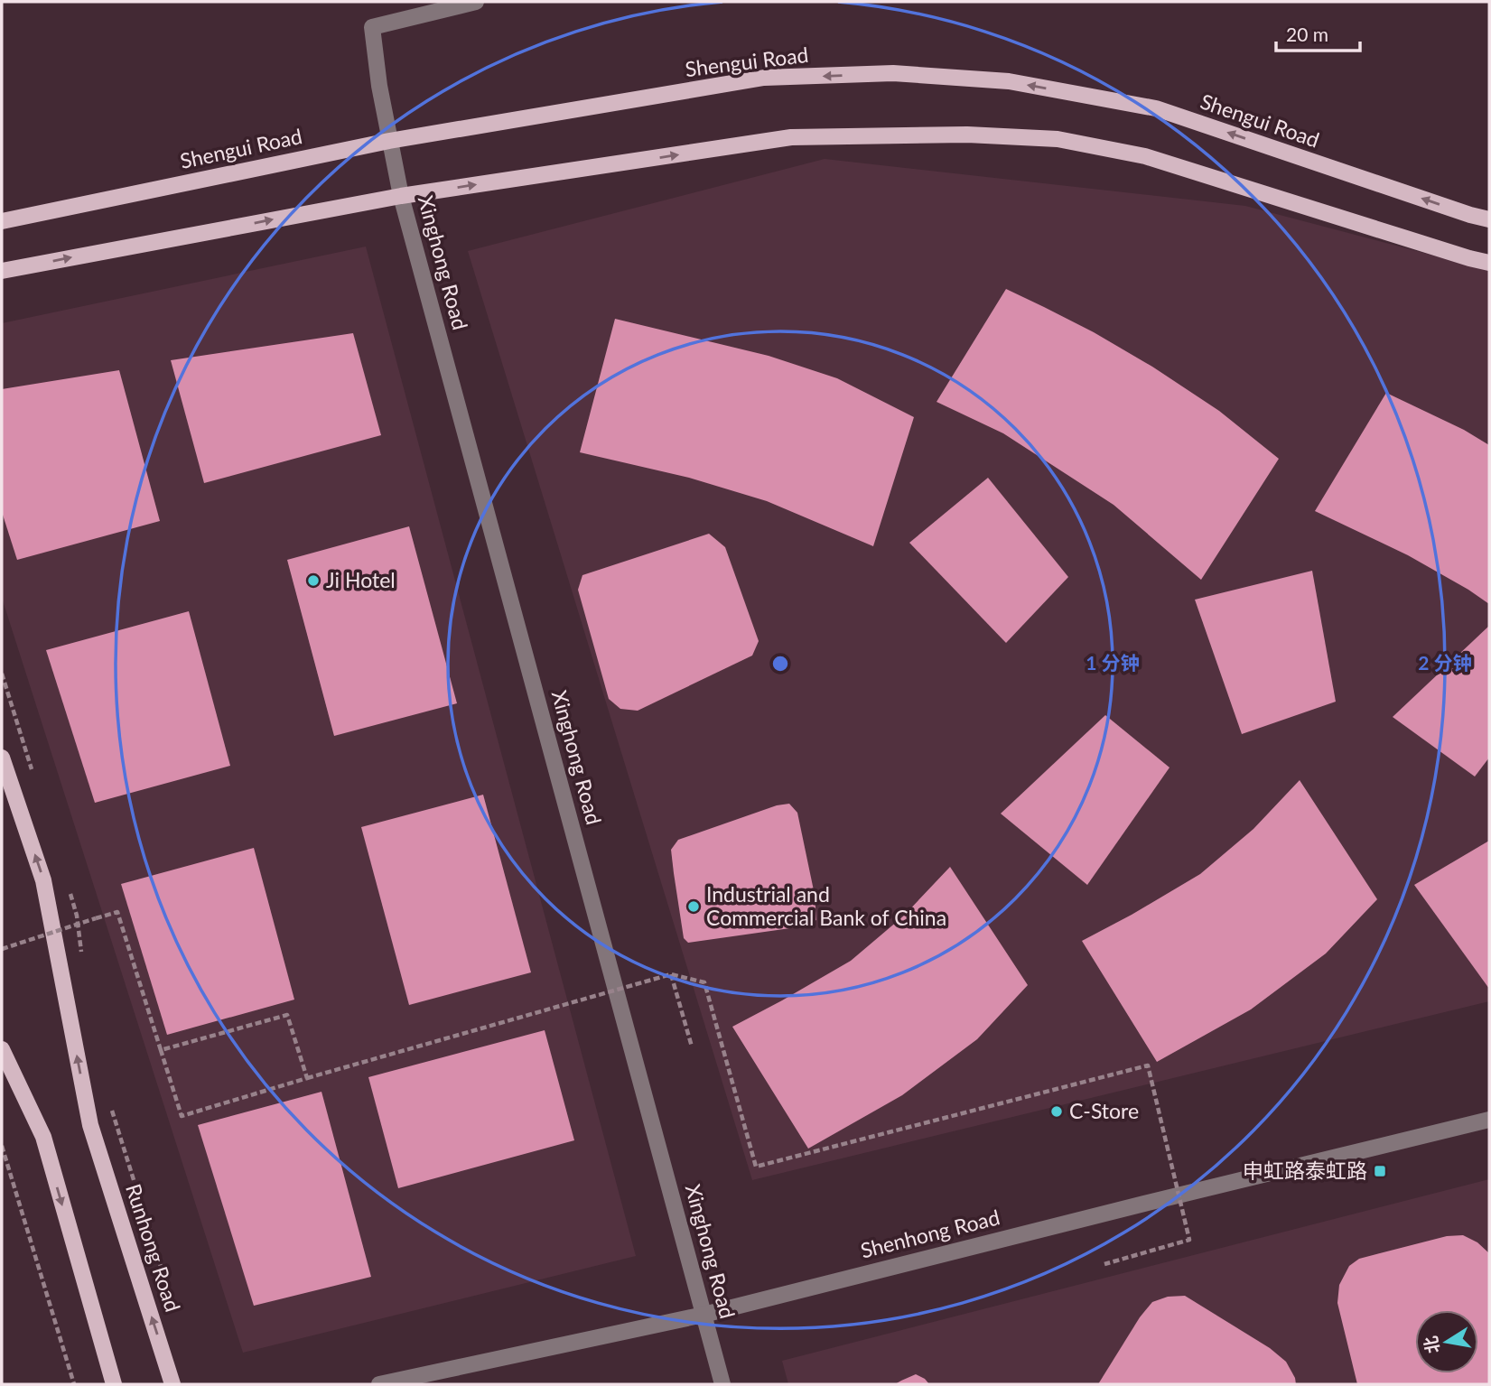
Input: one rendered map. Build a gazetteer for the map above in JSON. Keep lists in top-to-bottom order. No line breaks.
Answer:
{"streets":{"main road":["Shengui Road","Runhong Road"],"street":["Xinghong Road","Shenhong Road"]},"crossings":[["Shengui Road","Xinghong Road"],["Xinghong Road","Shenhong Road"]],"places":{"other":["Ji Hotel","Industrial and Commercial Bank of China","C-Store"],"transit":["申虹路泰虹路"]},"scale_bar":"20 m","north":"left","rings":["1 分钟","2 分钟"]}
